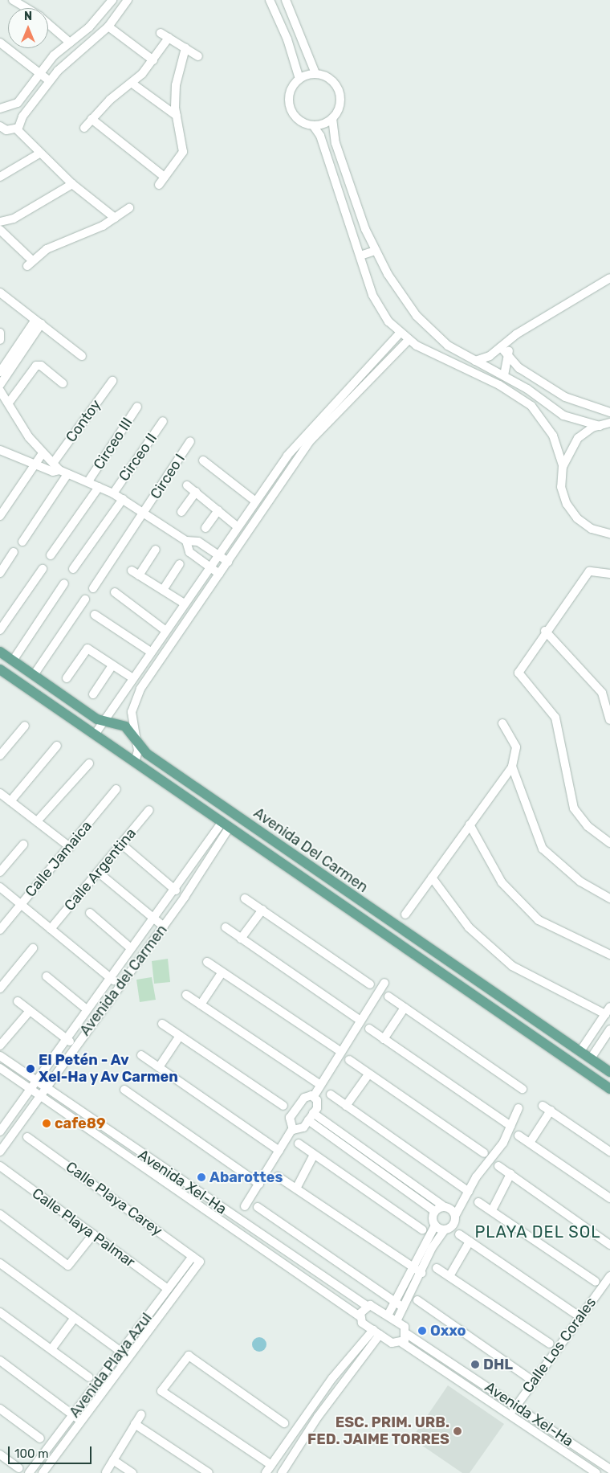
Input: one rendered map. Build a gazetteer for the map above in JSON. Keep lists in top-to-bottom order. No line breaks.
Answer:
{"streets":{"main road":["Avenida Del Carmen"],"street":["Contoy","Circeo III","Circeo II","Circeo I","Calle Jamaica","Calle Argentina","Avenida del Carmen","Avenida Xel-Ha","Calle Playa Carey","Calle Playa Palmar","Calle Los Corales","Avenida Playa Azul"]},"crossings":[["Avenida Del Carmen","Avenida del Carmen"],["Avenida del Carmen","Avenida Xel-Ha"],["Avenida Xel-Ha","Calle Los Corales"],["Calle Playa Carey","Avenida Playa Azul"],["Calle Playa Palmar","Avenida Playa Azul"]],"districts":["PLAYA DEL SOL"],"places":["El Petén - Av Xel-Ha y Av Carmen","cafe89","Abarottes","Oxxo","DHL","ESC. PRIM. URB. FED. JAIME TORRES"],"scale_bar":"100 m","north":"top"}
